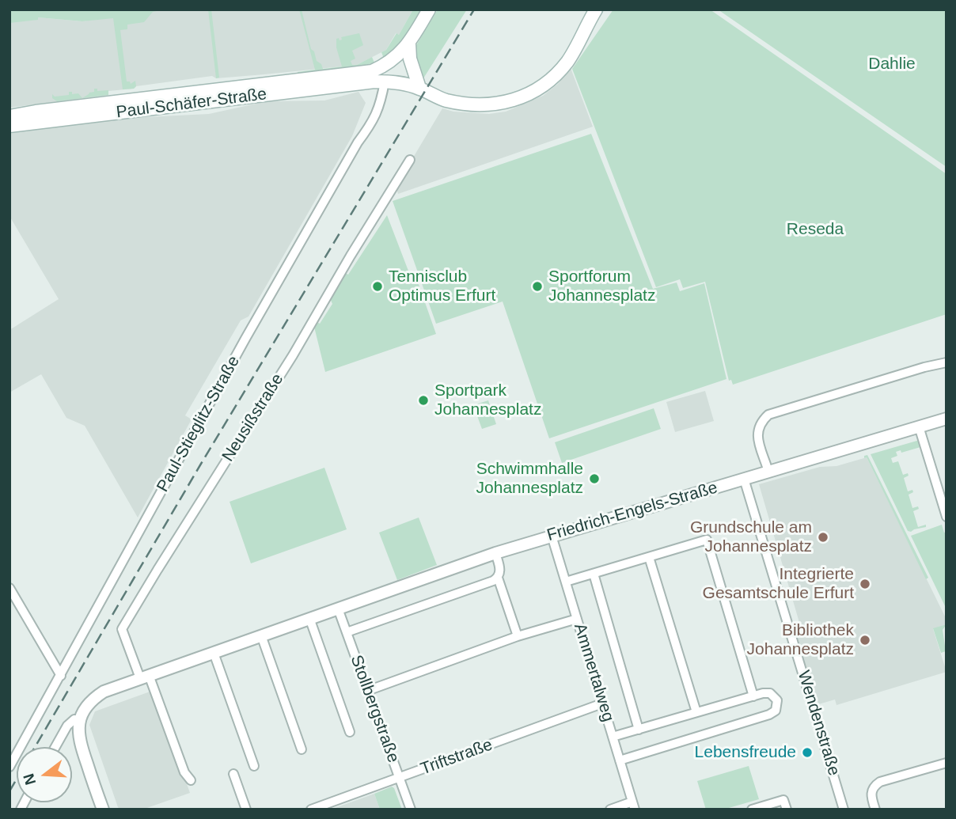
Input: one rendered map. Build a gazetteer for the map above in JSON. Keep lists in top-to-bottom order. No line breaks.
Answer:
{"streets":{"main road":["Paul-Schäfer-Straße"],"street":["Neusißstraße","Paul-Stieglitz-Straße","Friedrich-Engels-Straße","Ammertalweg","Stollbergstraße","Wendenstraße","Triftstraße"]},"crossings":[["Paul-Schäfer-Straße","Paul-Stieglitz-Straße"],["Neusißstraße","Friedrich-Engels-Straße"],["Friedrich-Engels-Straße","Ammertalweg"],["Friedrich-Engels-Straße","Stollbergstraße"],["Friedrich-Engels-Straße","Wendenstraße"],["Ammertalweg","Triftstraße"],["Stollbergstraße","Triftstraße"]],"parks":["Dahlie","Reseda"],"places":["Tennisclub Optimus Erfurt","Sportforum Johannesplatz","Sportpark Johannesplatz","Schwimmhalle Johannesplatz","Grundschule am Johannesplatz","Integrierte Gesamtschule Erfurt","Bibliothek Johannesplatz","Lebensfreude"],"north":"left"}
